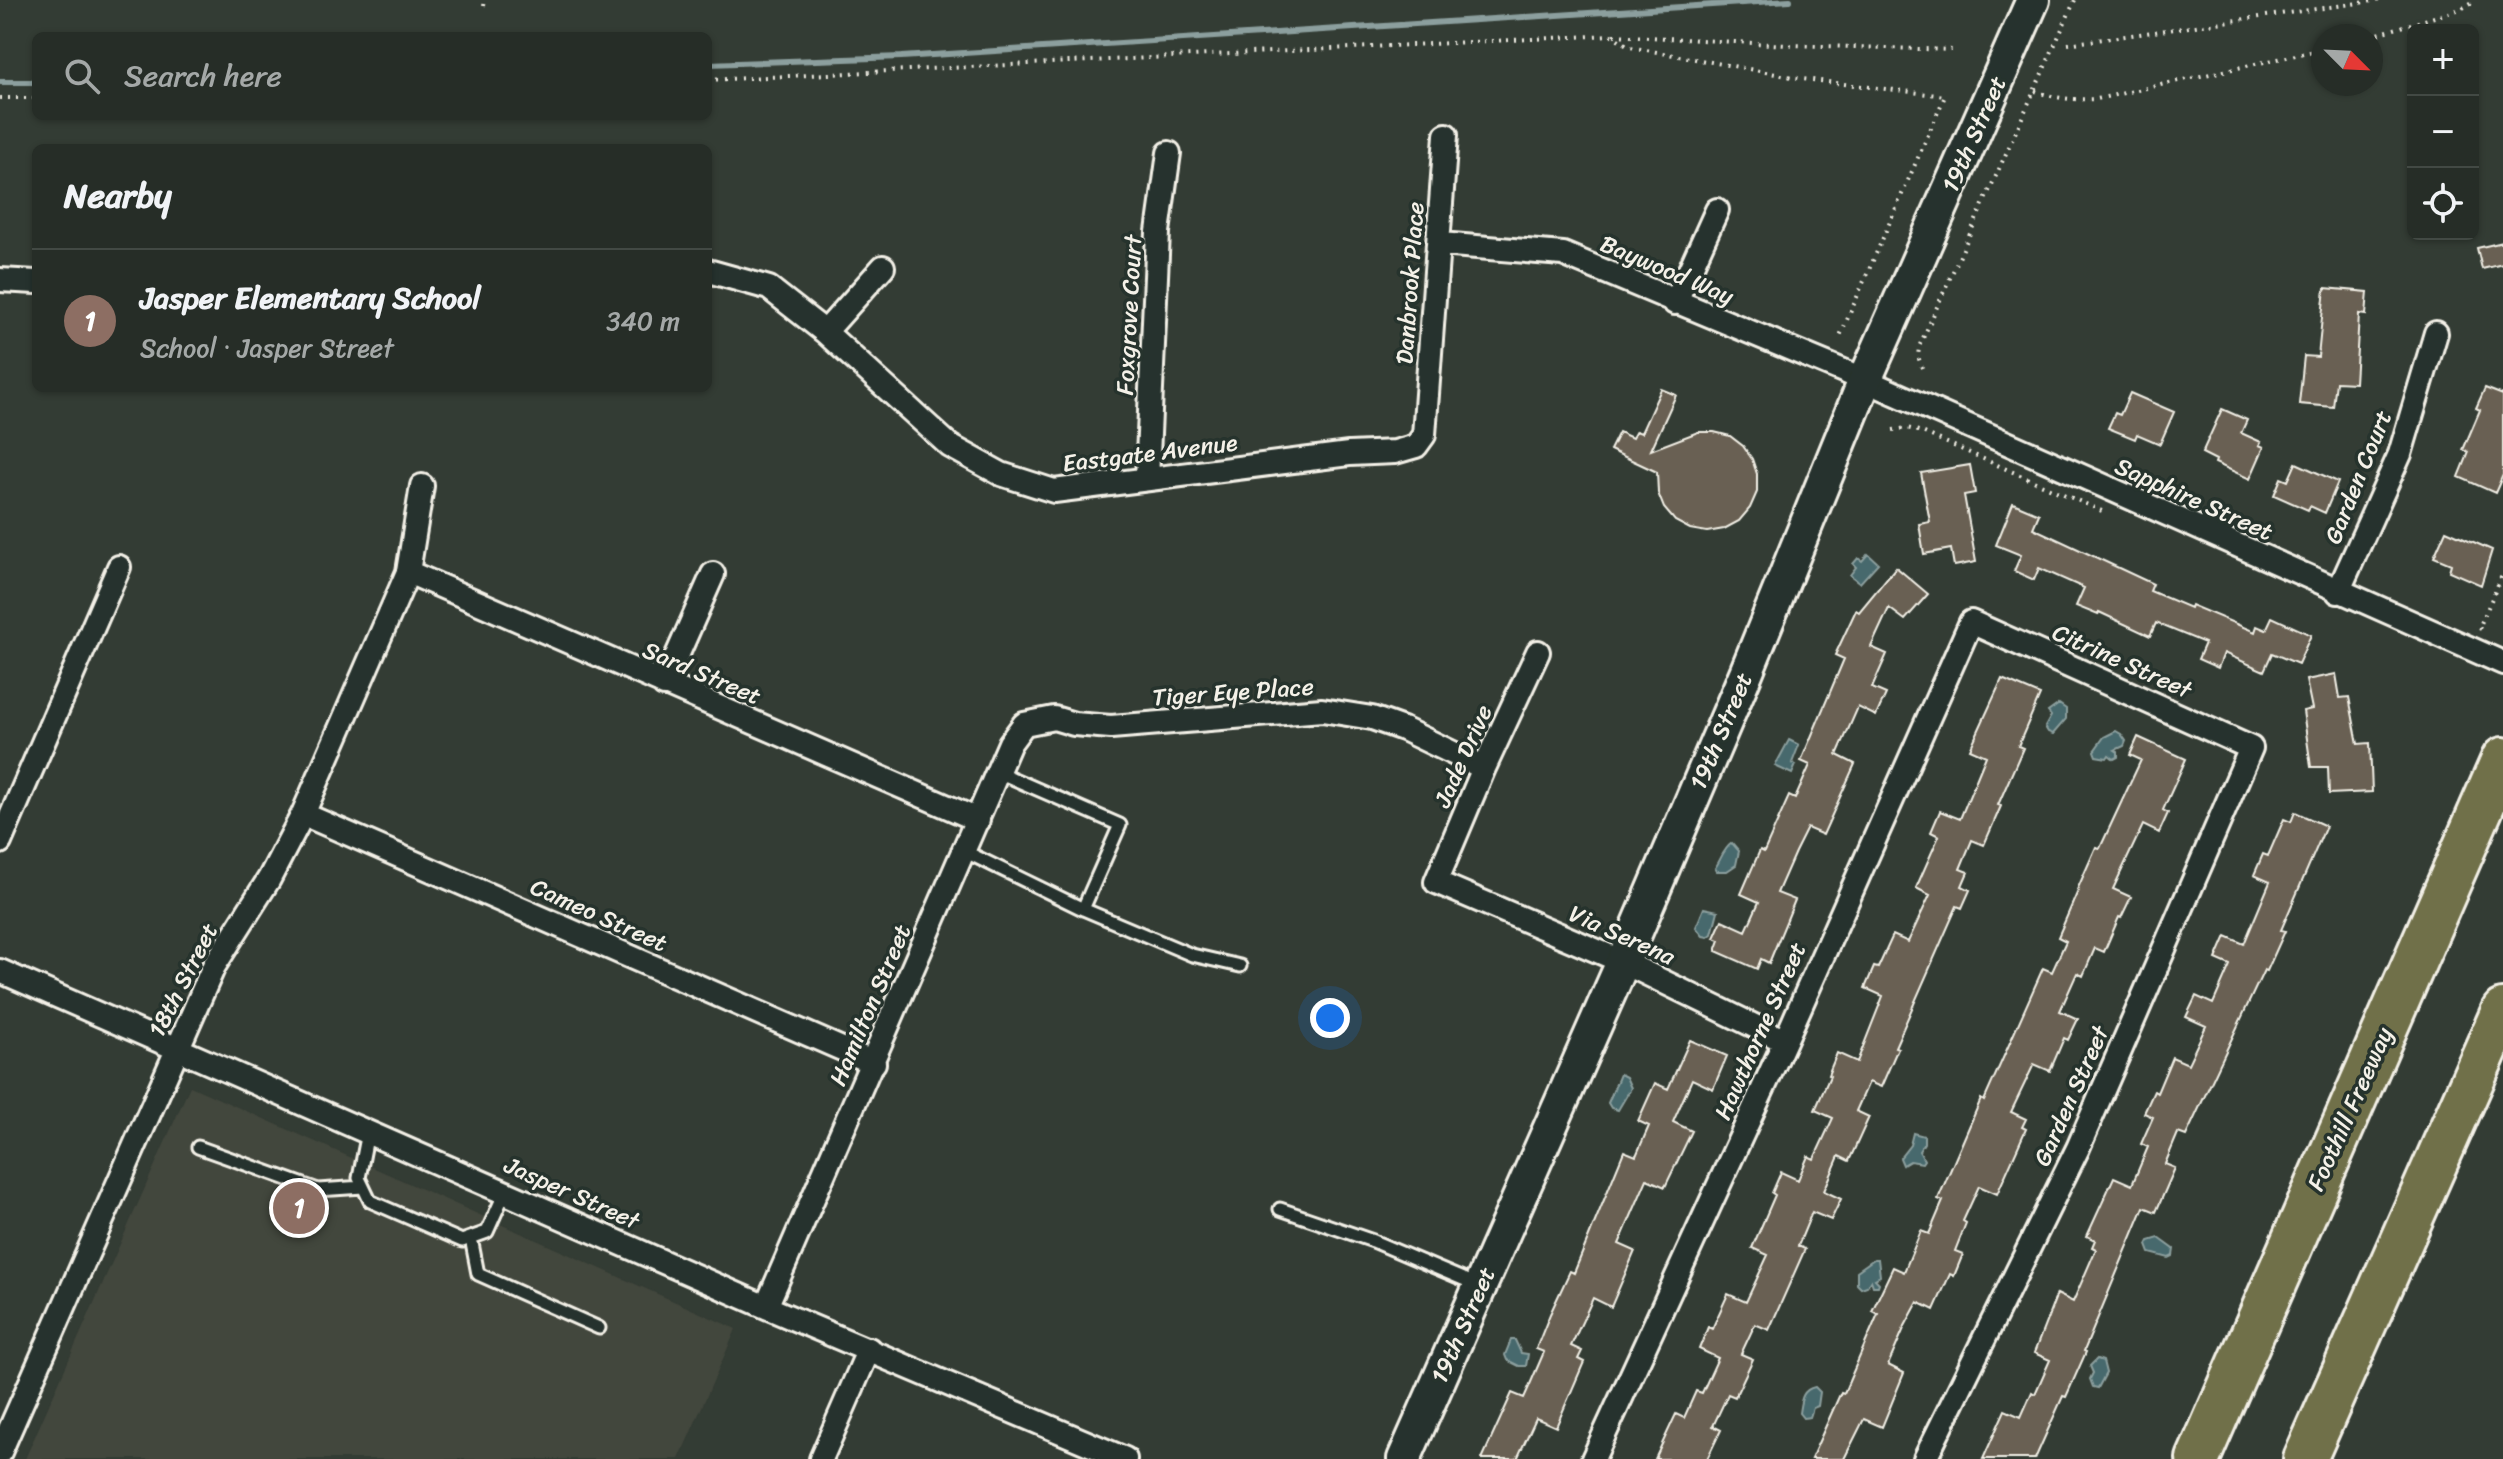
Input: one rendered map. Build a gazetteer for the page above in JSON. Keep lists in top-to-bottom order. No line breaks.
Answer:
{"streets":{"highway":["Foothill Freeway"],"main road":["19th Street"],"street":["Baywood Way","Danbrook Place","Foxgrove Court","Eastgate Avenue","Garden Court","Sapphire Street","Citrine Street","Sard Street","Tiger Eye Place","Jade Drive","Cameo Street","Via Serena","18th Street","Hamilton Street","Hawthorne Street","Garden Street","Jasper Street"]},"crossings":[["19th Street","Baywood Way"],["19th Street","Sapphire Street"],["19th Street","Via Serena"],["Baywood Way","Danbrook Place"],["Baywood Way","Sapphire Street"],["Danbrook Place","Eastgate Avenue"],["Foxgrove Court","Eastgate Avenue"],["Garden Court","Sapphire Street"],["Citrine Street","Hawthorne Street"],["Citrine Street","Garden Street"],["Sard Street","18th Street"],["Sard Street","Hamilton Street"],["Tiger Eye Place","Jade Drive"],["Tiger Eye Place","Hamilton Street"],["Jade Drive","Via Serena"],["Cameo Street","18th Street"],["Cameo Street","Hamilton Street"],["Via Serena","Hawthorne Street"],["18th Street","Jasper Street"],["Hamilton Street","Jasper Street"]],"north":"bottom right","page":{"map_buttons":["+","−"],"search":"Search here","heading":"Nearby","list":[{"mark":"1","name":"Jasper Elementary School","note":"School · Jasper Street","value":"340 m"}],"pins":"1"}}
